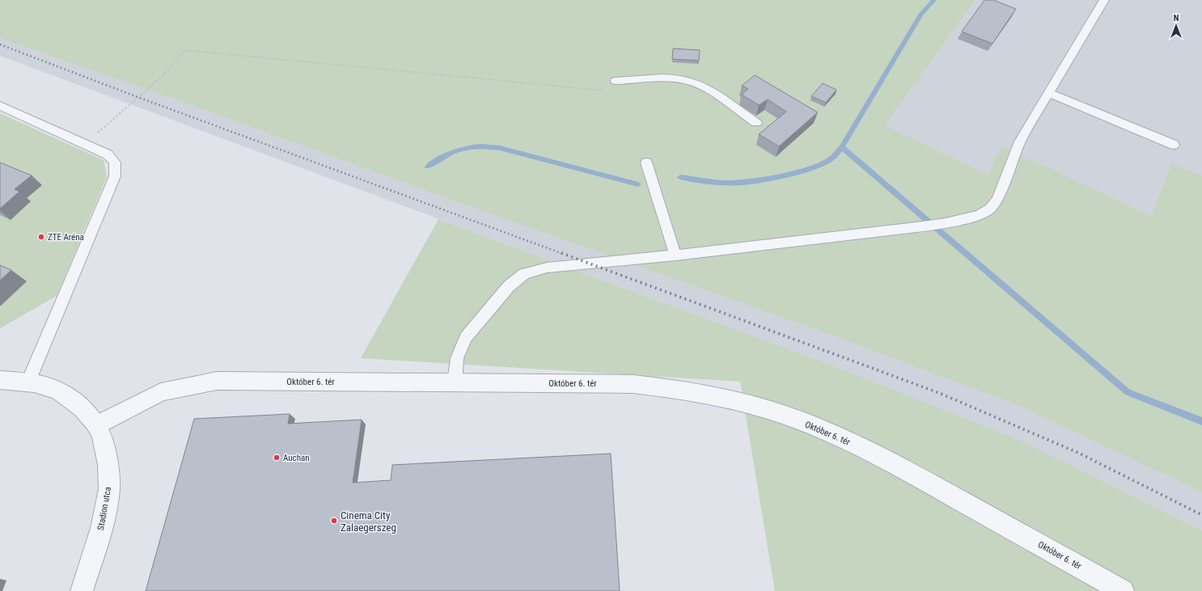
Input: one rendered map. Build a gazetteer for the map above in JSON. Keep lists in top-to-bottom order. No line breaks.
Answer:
{"streets":{"street":["Október 6. tér","Stadion utca"]},"crossings":[["Október 6. tér","Stadion utca"]],"places":["ZTE Aréna","Auchan","Cinema City Zalaegerszeg"],"north":"top"}
